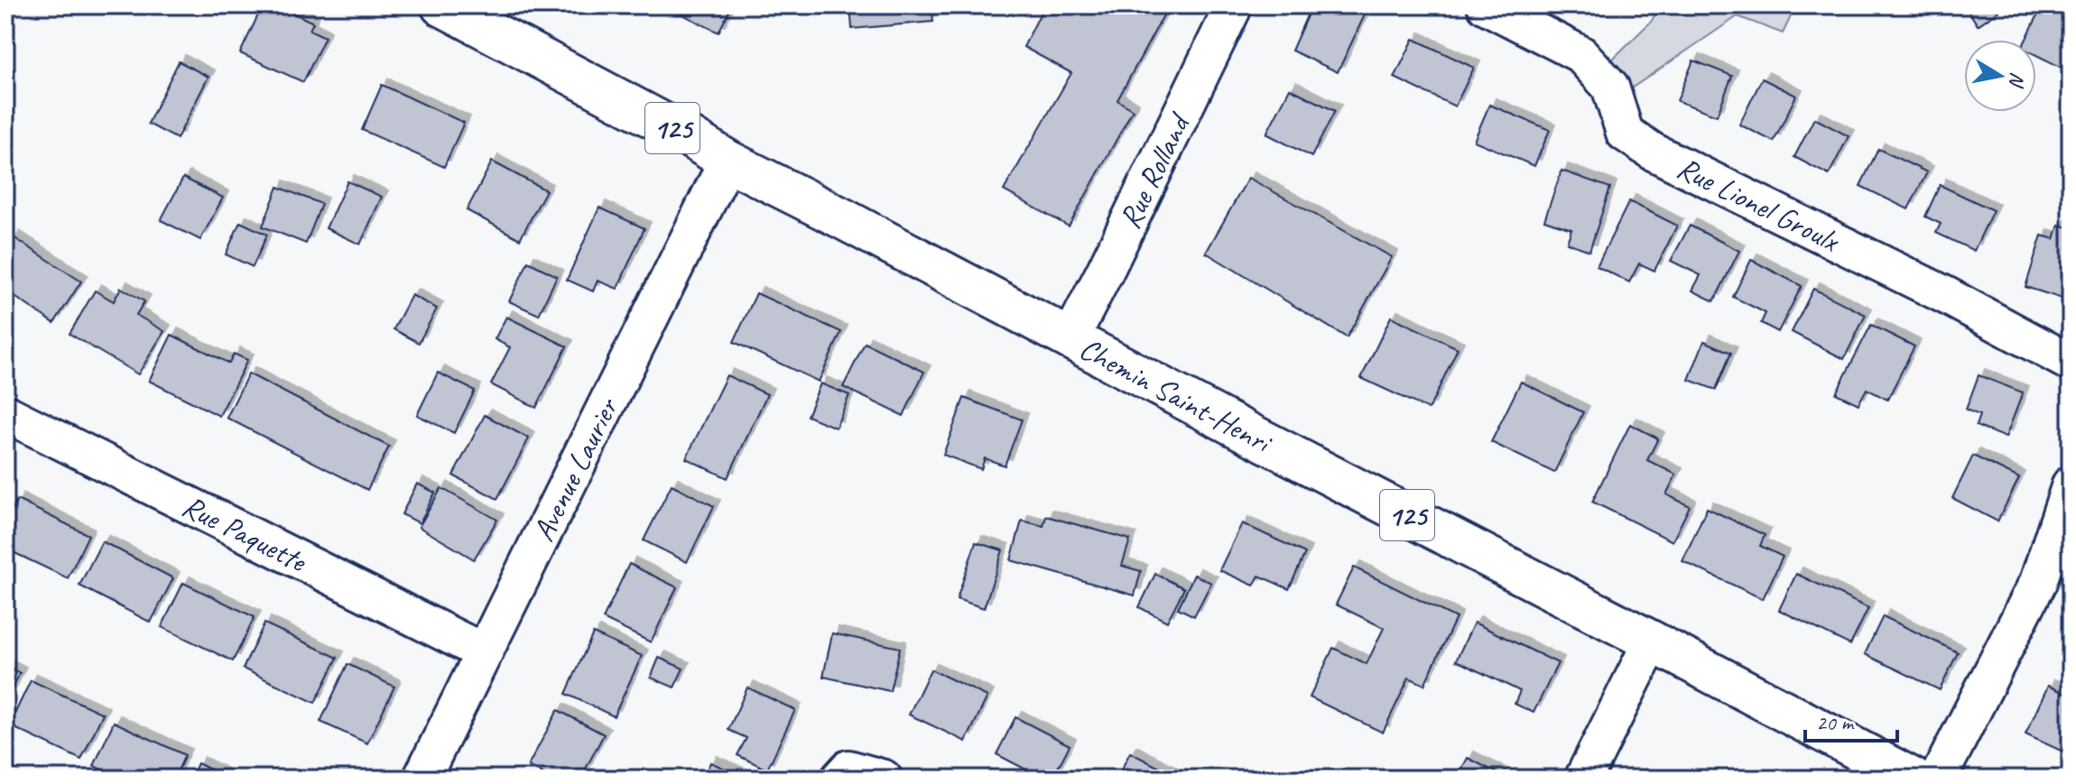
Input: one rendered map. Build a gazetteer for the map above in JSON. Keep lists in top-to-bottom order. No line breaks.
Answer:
{"streets":{"main road":["125","Chemin Saint-Henri"],"street":["Rue Rolland","Rue Lionel Groulx","Avenue Laurier","Rue Paquette"]},"crossings":[["Rue Rolland","Chemin Saint-Henri"],["Chemin Saint-Henri","Avenue Laurier"],["Avenue Laurier","Rue Paquette"]],"scale_bar":"20 m","north":"right"}
